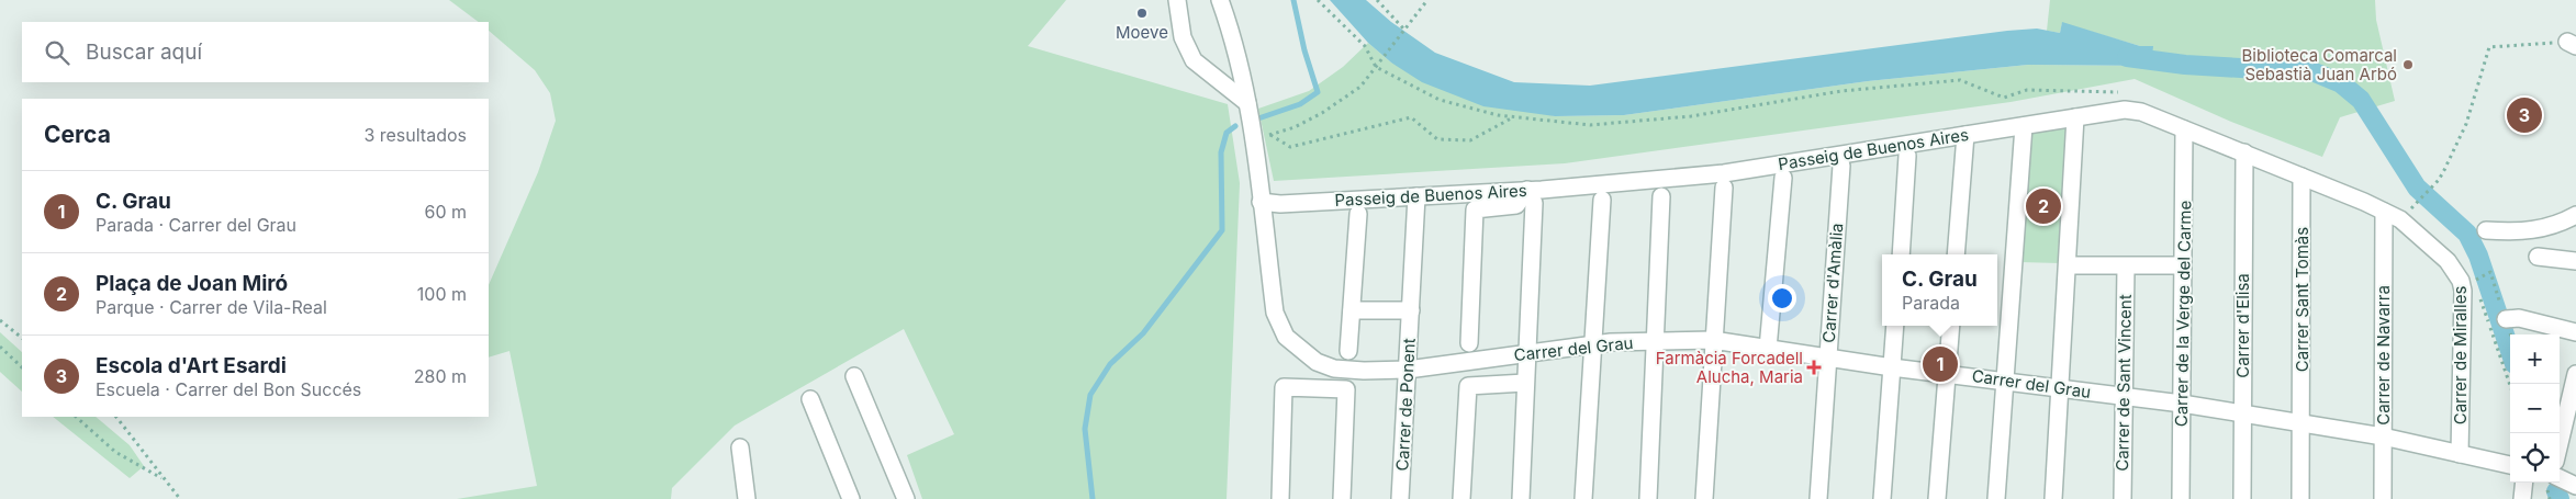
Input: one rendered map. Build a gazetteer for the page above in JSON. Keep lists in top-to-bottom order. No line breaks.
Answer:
{"streets":{"street":["Passeig de Buenos Aires","Carrer d'Amàlia","Carrer Sant Tomàs","Carrer de la Verge del Carme","Carrer d'Elisa","Carrer del Grau","Carrer de Navarra","Carrer de Miralles","Carrer de Sant Vincent","Carrer de Ponent"]},"crossings":[["Passeig de Buenos Aires","Carrer Sant Tomàs"],["Passeig de Buenos Aires","Carrer de la Verge del Carme"],["Passeig de Buenos Aires","Carrer d'Elisa"],["Passeig de Buenos Aires","Carrer del Grau"],["Passeig de Buenos Aires","Carrer de Navarra"],["Passeig de Buenos Aires","Carrer de Miralles"],["Passeig de Buenos Aires","Carrer de Ponent"],["Carrer d'Amàlia","Carrer del Grau"],["Carrer Sant Tomàs","Carrer del Grau"],["Carrer de la Verge del Carme","Carrer del Grau"],["Carrer d'Elisa","Carrer del Grau"],["Carrer del Grau","Carrer de Navarra"],["Carrer del Grau","Carrer de Miralles"],["Carrer del Grau","Carrer de Sant Vincent"],["Carrer del Grau","Carrer de Ponent"]],"places":{"other":["Moeve","Biblioteca Comarcal Sebastià Juan Arbó"],"health":["Farmàcia Forcadell Alucha, Maria"]},"page":{"search":"Buscar aquí","pins":["3","2","1"],"heading":["Cerca","3 resultados"],"list":[{"mark":"1","name":"C. Grau","note":"Parada · Carrer del Grau","value":"60 m"},{"mark":"2","name":"Plaça de Joan Miró","note":"Parque · Carrer de Vila-Real","value":"100 m"},{"mark":"3","name":"Escola d'Art Esardi","note":"Escuela · Carrer del Bon Succés","value":"280 m"}],"popup":["C. Grau","Parada"],"map_buttons":["+","−"]}}
